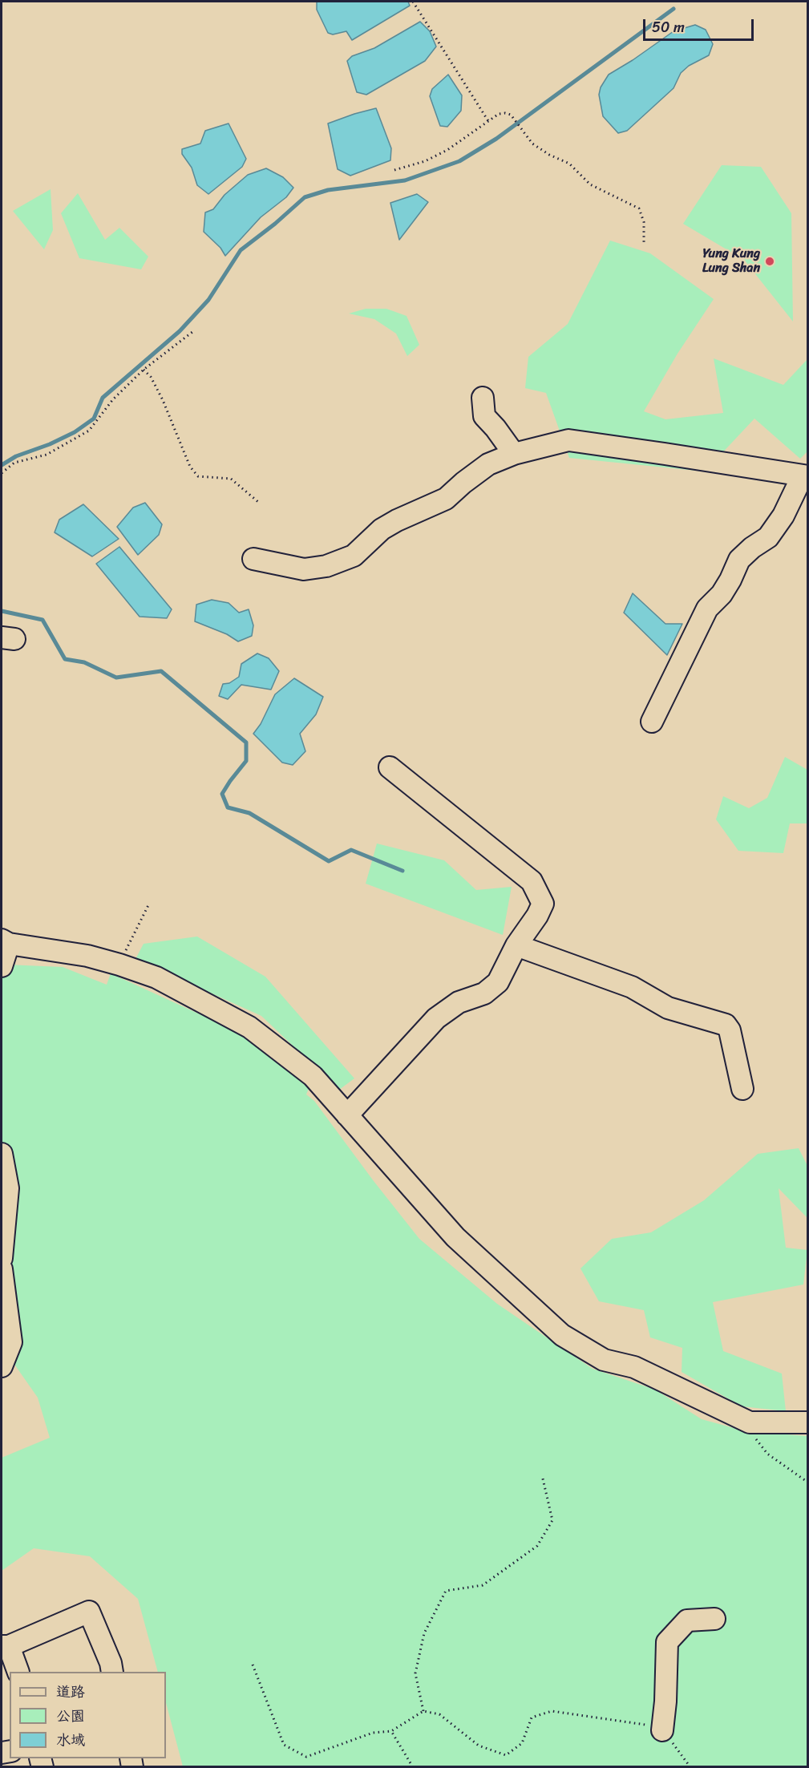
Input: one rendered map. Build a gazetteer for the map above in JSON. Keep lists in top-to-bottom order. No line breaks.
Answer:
{"places":["Yung Kung Lung Shan"],"legend":["道路","公園","水域"],"scale_bar":"50 m"}
